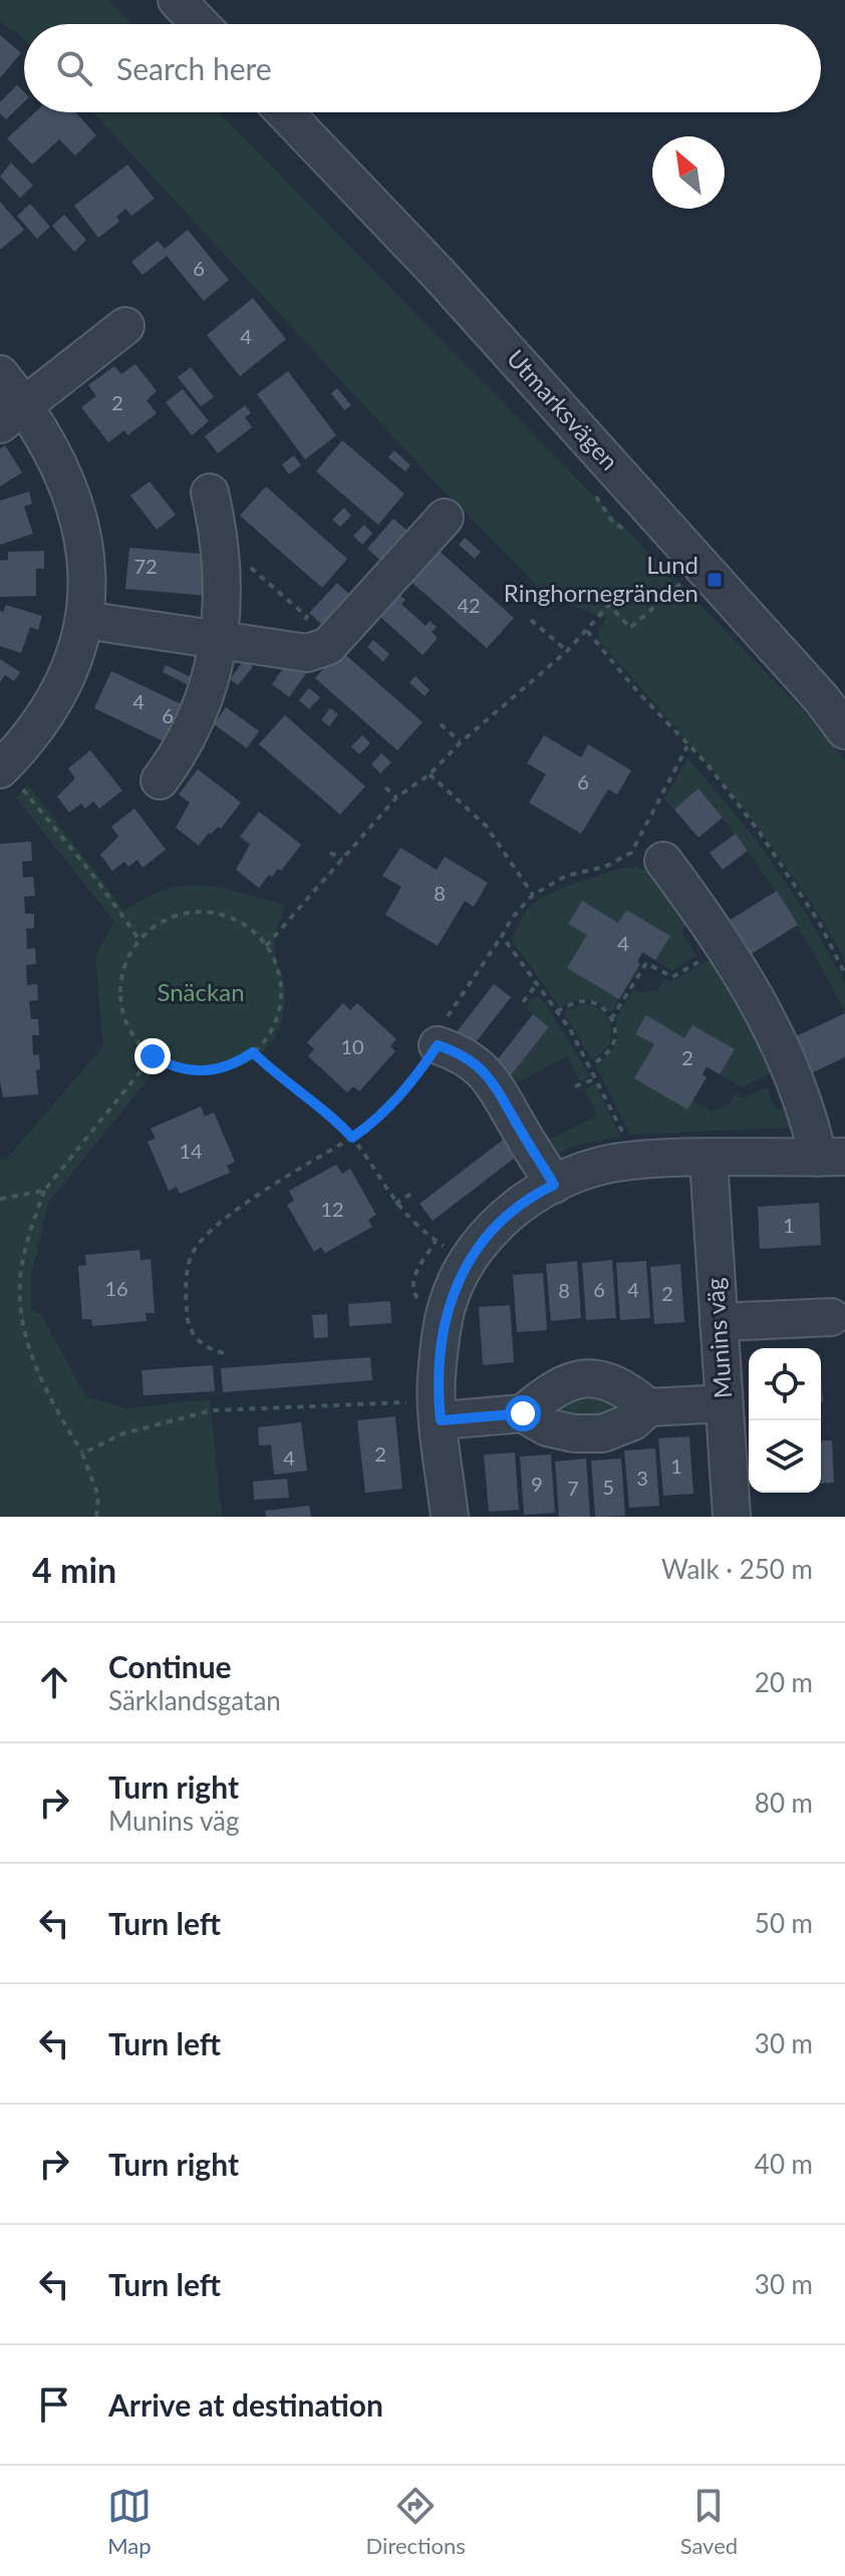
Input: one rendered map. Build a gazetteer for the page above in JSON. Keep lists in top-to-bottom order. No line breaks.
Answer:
{"streets":{"street":["Utmarksvägen","Munins väg"]},"parks":["Snäckan"],"places":{"transit":["Lund Ringhornegränden"]},"house_numbers":["6","4","2","72","42","4","6","6","8","4","10","2","14","12","1","16","6","4","8","2","2","4","1","3","9","5","7"],"north":"top left","page":{"search":"Search here","heading":["4 min","Walk · 250 m"],"list":[["Continue","Särklandsgatan","20 m"],["Turn right","Munins väg","80 m"],["Turn left","50 m"],["Turn left","30 m"],["Turn right","40 m"],["Turn left","30 m"],"Arrive at destination"],"nav":["Map","Directions","Saved"]}}
